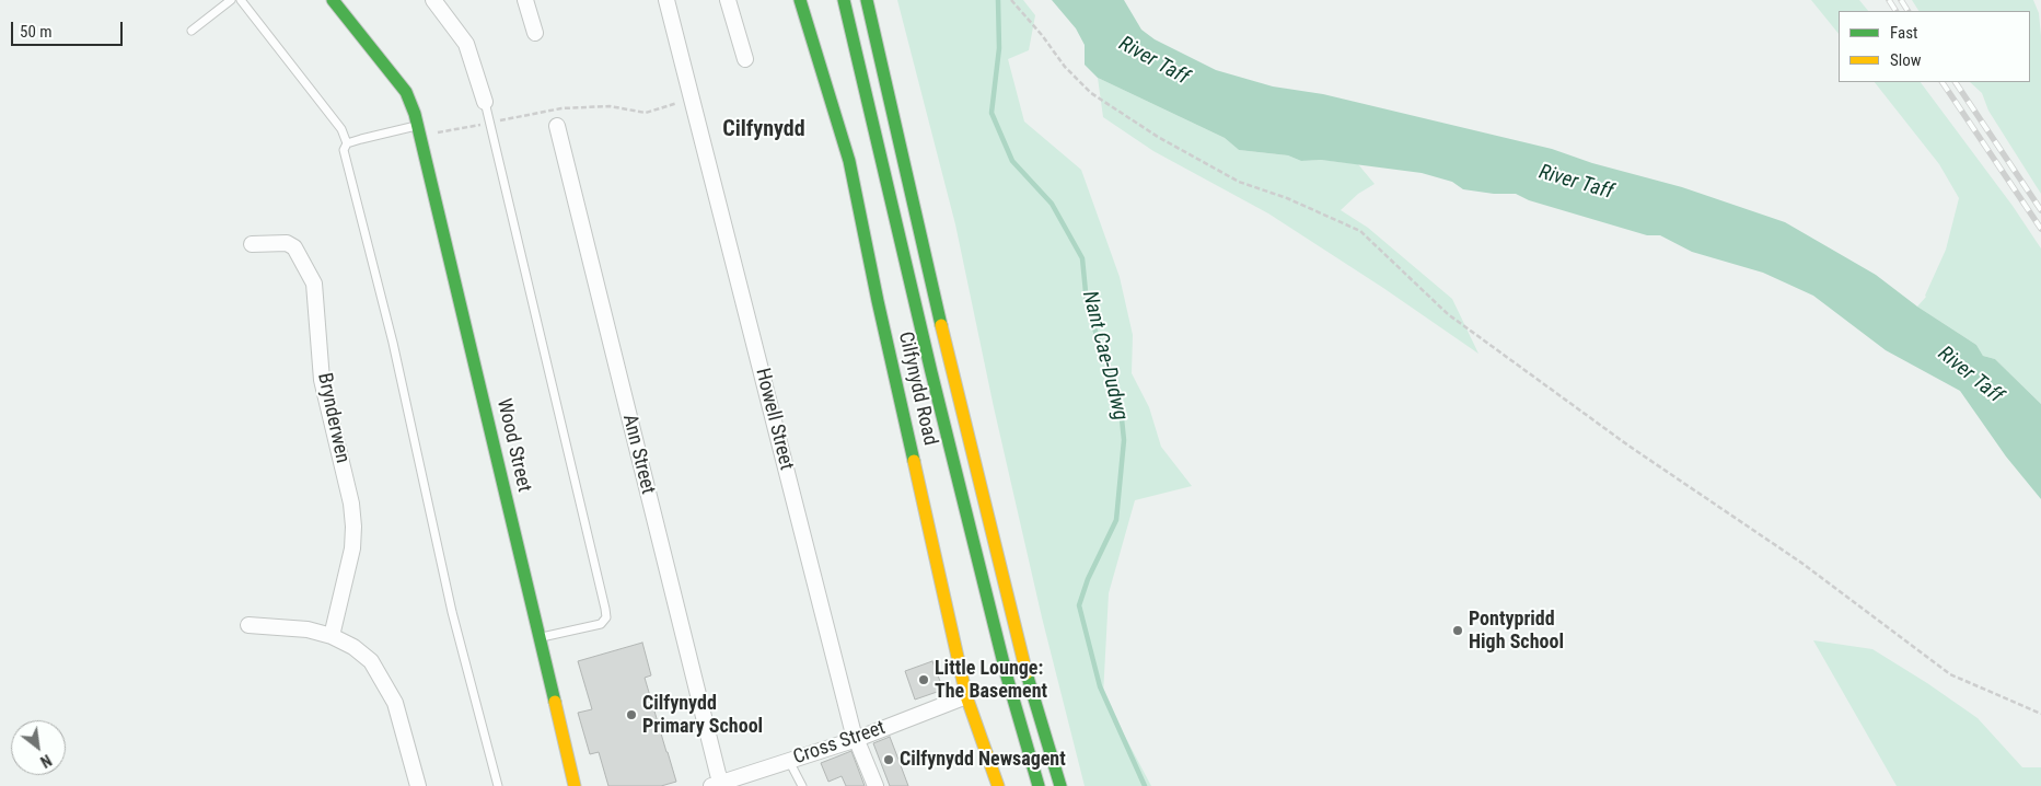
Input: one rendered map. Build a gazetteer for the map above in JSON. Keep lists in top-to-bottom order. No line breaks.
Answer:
{"streets":{"main road":["Cilfynydd Road","Wood Street"],"street":["Brynderwen","Howell Street","Ann Street","Cross Street"]},"crossings":[["Cilfynydd Road","Cross Street"],["Howell Street","Cross Street"],["Ann Street","Cross Street"]],"districts":["Cilfynydd"],"water":["River Taff","Nant Cae-Dudwg"],"places":["Pontypridd High School","Little Lounge: The Basement","Cilfynydd Primary School","Cilfynydd Newsagent"],"legend":["Fast","Slow"],"scale_bar":"50 m","north":"bottom right"}
